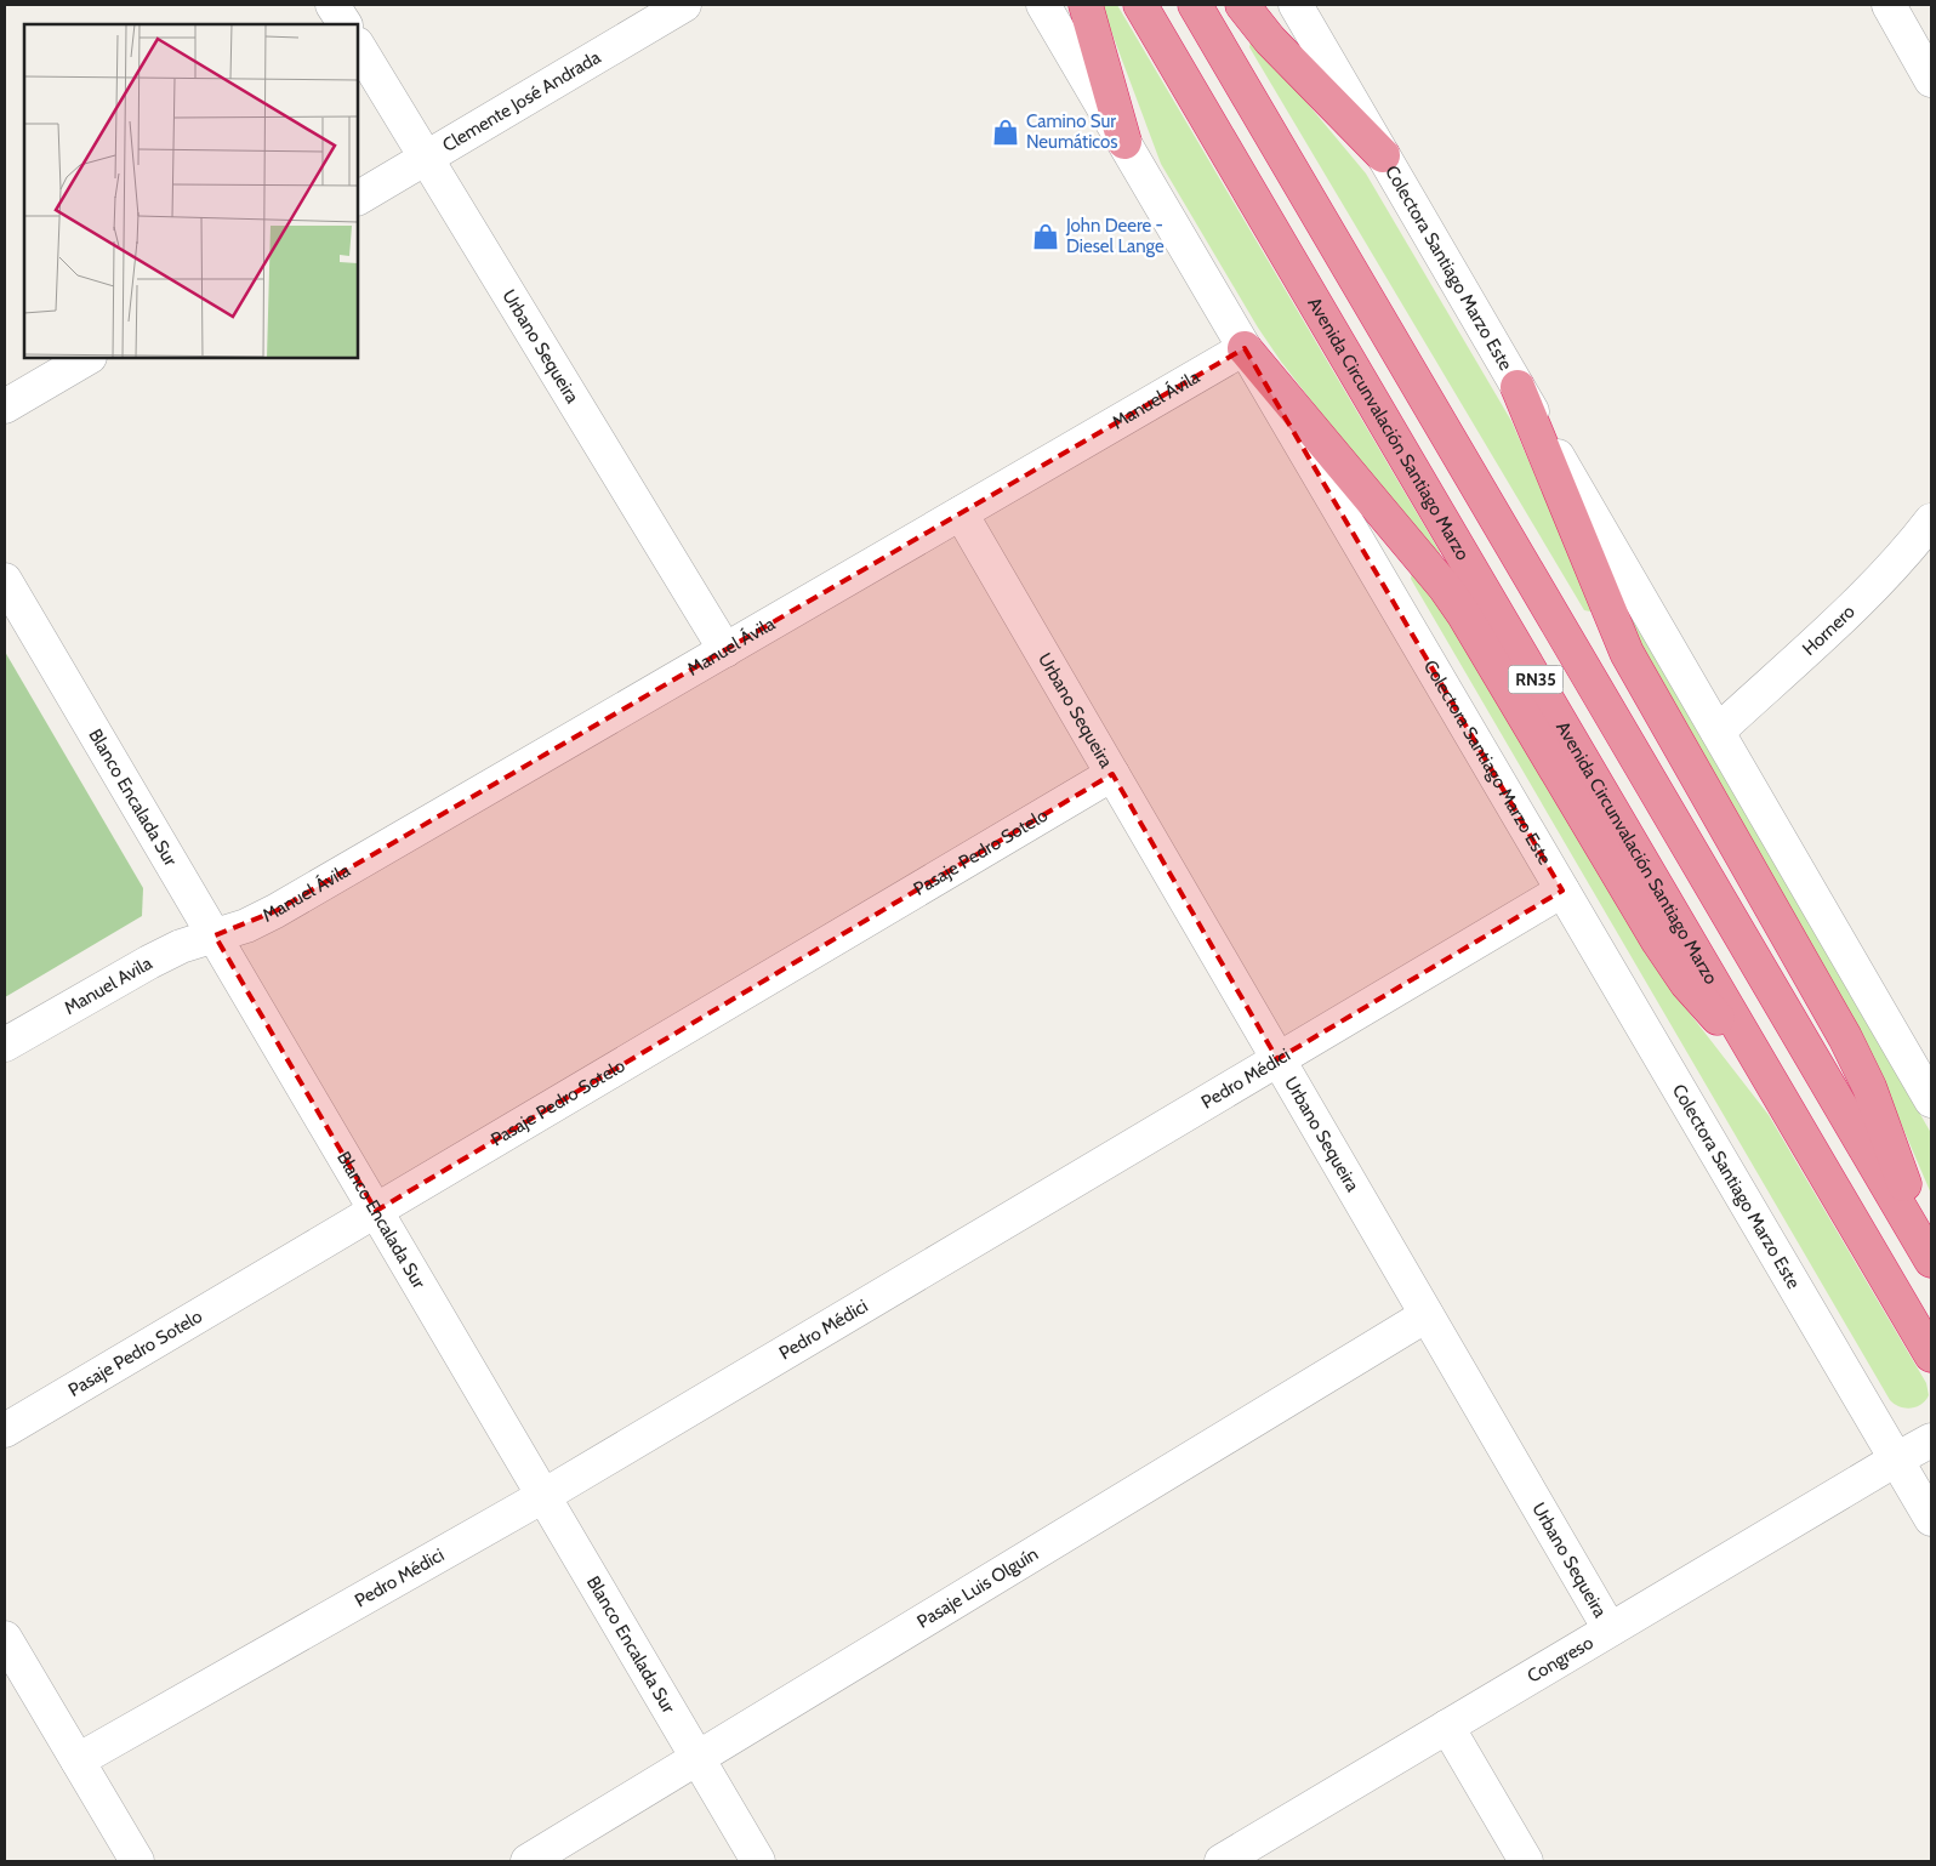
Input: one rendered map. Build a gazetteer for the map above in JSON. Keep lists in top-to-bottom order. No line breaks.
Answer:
{"streets":{"highway":["Avenida Circunvalación Santiago Marzo","RN35"],"street":["Clemente José Andrada","Colectora Santiago Marzo Este","Urbano Sequeira","Manuel Ávila","Hornero","Blanco Encalada Sur","Pasaje Pedro Sotelo","Manuel Avila","Pedro Médici","Pasaje Luis Olguín","Congreso"]},"crossings":[["Clemente José Andrada","Urbano Sequeira"],["Colectora Santiago Marzo Este","Manuel Ávila"],["Colectora Santiago Marzo Este","Hornero"],["Colectora Santiago Marzo Este","Pedro Médici"],["Colectora Santiago Marzo Este","Congreso"],["Urbano Sequeira","Manuel Ávila"],["Urbano Sequeira","Pasaje Pedro Sotelo"],["Urbano Sequeira","Pedro Médici"],["Urbano Sequeira","Pasaje Luis Olguín"],["Urbano Sequeira","Congreso"],["Manuel Ávila","Blanco Encalada Sur"],["Manuel Ávila","Manuel Avila"],["Blanco Encalada Sur","Pasaje Pedro Sotelo"],["Blanco Encalada Sur","Manuel Avila"],["Blanco Encalada Sur","Pedro Médici"],["Blanco Encalada Sur","Pasaje Luis Olguín"]],"places":{"shop":["Camino Sur Neumáticos","John Deere - Diesel Lange"]}}
